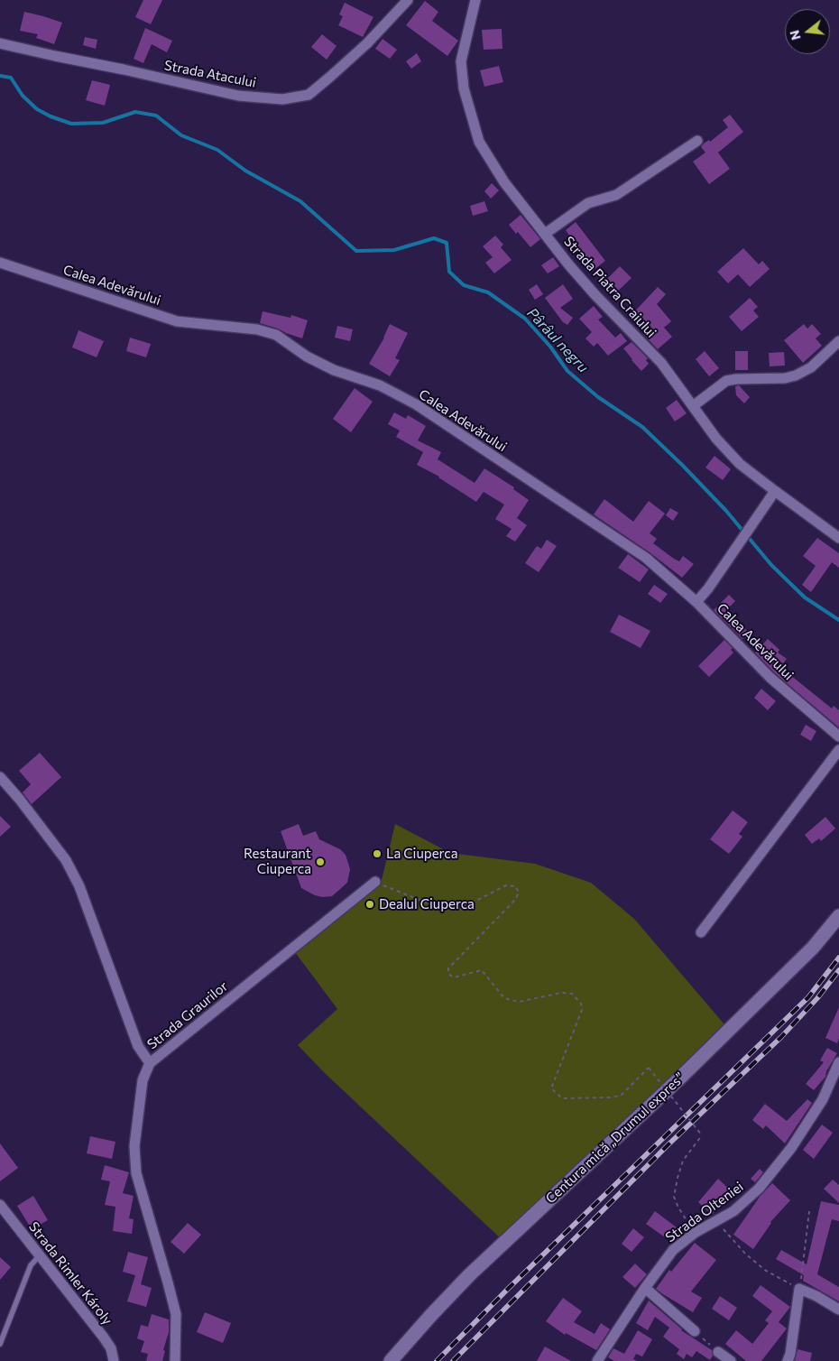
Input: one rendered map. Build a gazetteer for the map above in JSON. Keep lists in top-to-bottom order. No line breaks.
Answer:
{"streets":{"main road":["Centura mică „Drumul expres”"],"street":["Strada Atacului","Calea Adevărului","Strada Piatra Craiului","Strada Graurilor","Strada Olteniei","Strada Rimler Károly"]},"water":["Pârâul negru"],"places":["La Ciuperca","Restaurant Ciuperca","Dealul Ciuperca"],"north":"left"}
